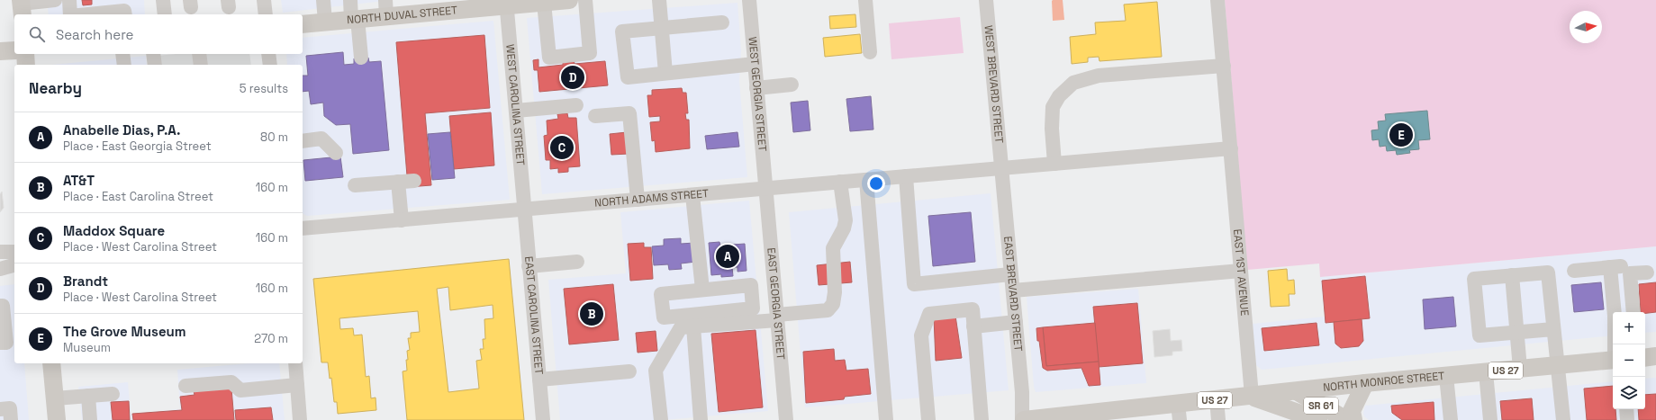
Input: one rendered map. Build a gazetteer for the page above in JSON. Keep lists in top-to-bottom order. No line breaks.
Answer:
{"streets":{"main road":["NORTH DUVAL STREET","US 27","NORTH MONROE STREET","SR 61"],"street":["WEST BREVARD STREET","WEST GEORGIA STREET","WEST CAROLINA STREET","NORTH ADAMS STREET","EAST 1ST AVENUE","EAST BREVARD STREET","EAST GEORGIA STREET","EAST CAROLINA STREET"]},"crossings":[["NORTH DUVAL STREET","WEST CAROLINA STREET"],["WEST BREVARD STREET","NORTH ADAMS STREET"],["WEST BREVARD STREET","EAST BREVARD STREET"],["WEST GEORGIA STREET","NORTH ADAMS STREET"],["WEST GEORGIA STREET","EAST GEORGIA STREET"],["WEST CAROLINA STREET","NORTH ADAMS STREET"],["WEST CAROLINA STREET","EAST CAROLINA STREET"],["NORTH ADAMS STREET","EAST 1ST AVENUE"],["NORTH ADAMS STREET","EAST BREVARD STREET"],["NORTH ADAMS STREET","EAST GEORGIA STREET"],["NORTH ADAMS STREET","EAST CAROLINA STREET"],["EAST 1ST AVENUE","NORTH MONROE STREET"],["EAST 1ST AVENUE","SR 61"],["EAST BREVARD STREET","NORTH MONROE STREET"],["NORTH MONROE STREET","SR 61"]],"north":"right","page":{"search":"Search here","pins":["D","E","C","A","B"],"heading":["Nearby","5 results"],"list":[{"mark":"A","name":"Anabelle Dias, P.A.","note":"Place · East Georgia Street","value":"80 m"},{"mark":"B","name":"AT&T","note":"Place · East Carolina Street","value":"160 m"},{"mark":"C","name":"Maddox Square","note":"Place · West Carolina Street","value":"160 m"},{"mark":"D","name":"Brandt","note":"Place · West Carolina Street","value":"160 m"},{"mark":"E","name":"The Grove Museum","note":"Museum","value":"270 m"}],"map_buttons":["+","−"]}}
